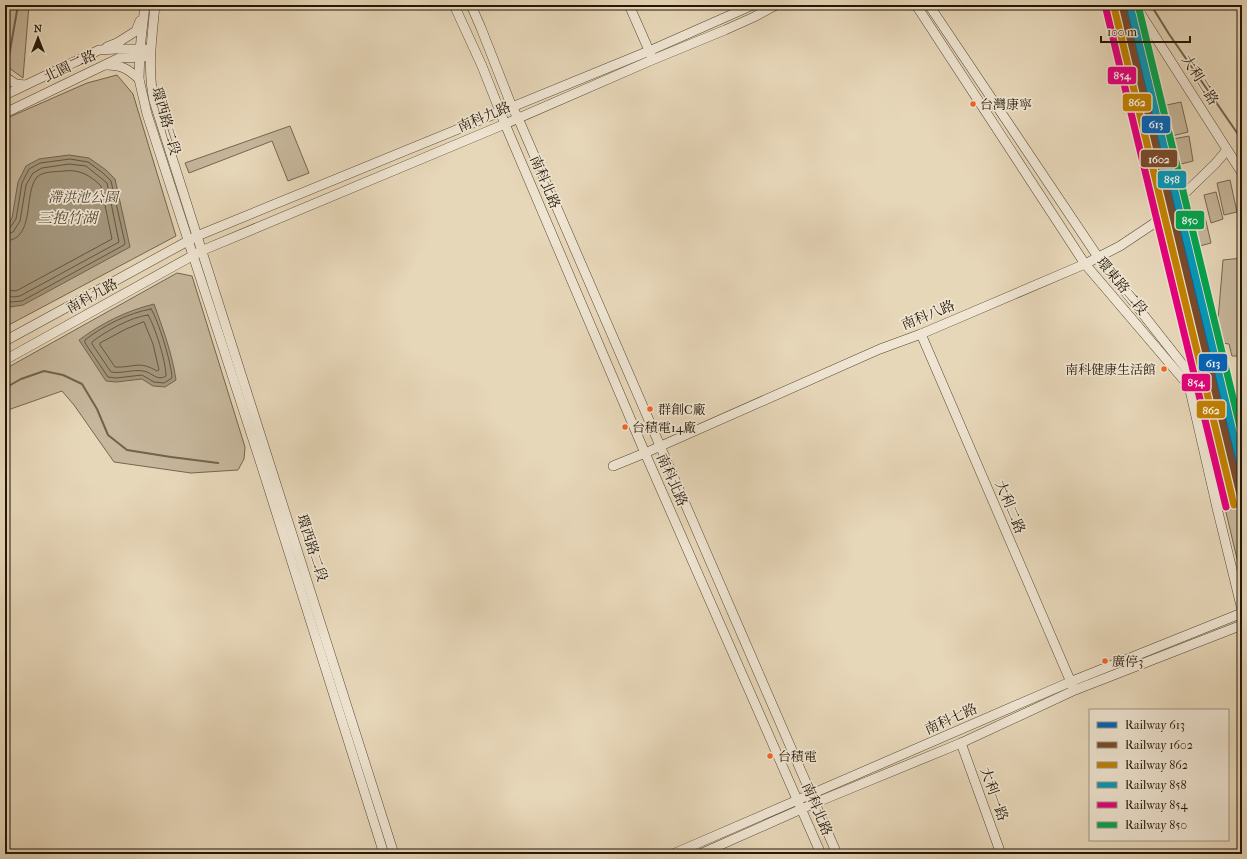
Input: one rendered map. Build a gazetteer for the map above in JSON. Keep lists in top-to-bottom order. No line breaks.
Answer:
{"streets":{"street":["北園二路","大利二路","南科九路","環西路二段","南科北路","環東路二段","南科八路","南科七路","大利一路"]},"crossings":[["北園二路","環西路二段"],["大利二路","南科八路"],["大利二路","南科七路"],["南科九路","環西路二段"],["南科九路","南科北路"],["南科北路","南科八路"],["南科北路","南科七路"],["環東路二段","南科八路"],["環東路二段","南科七路"],["南科七路","大利一路"]],"water":["三抱竹湖"],"parks":["滯洪池公園"],"places":["台灣康寧","南科健康生活館","群創C廠","台積電14廠","廣停3","台積電"],"lines":["rail line 613","rail line 1602","rail line 858","rail line 850","rail line 862","rail line 854"],"legend":["Railway 613","Railway 1602","Railway 862","Railway 858","Railway 854","Railway 850"],"scale_bar":"100 m","north":"top"}
